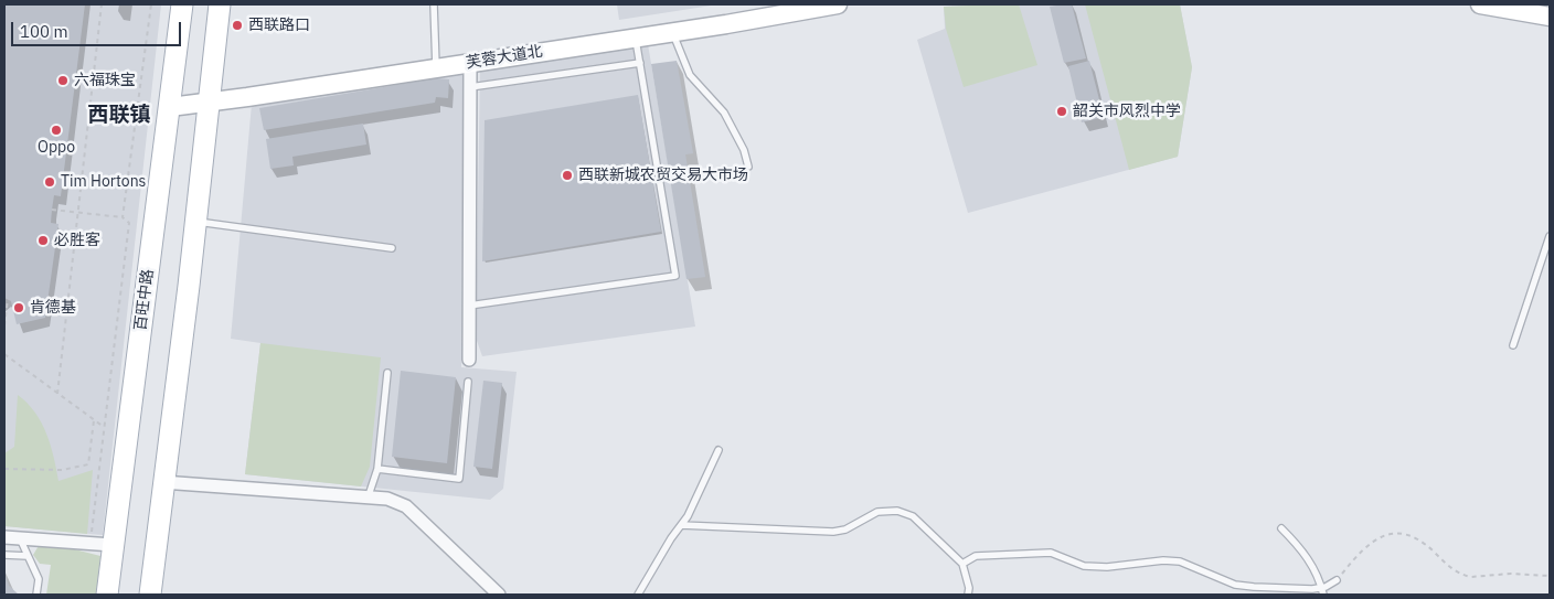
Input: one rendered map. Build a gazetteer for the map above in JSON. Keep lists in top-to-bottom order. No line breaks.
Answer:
{"streets":{"main road":["芙蓉大道北","百旺中路"]},"crossings":[["芙蓉大道北","百旺中路"]],"districts":["西联镇"],"places":["西联路口","六福珠宝","韶关市风烈中学","Oppo","西联新城农贸交易大市场","Tim Hortons","必胜客","肯德基"],"scale_bar":"100 m"}
